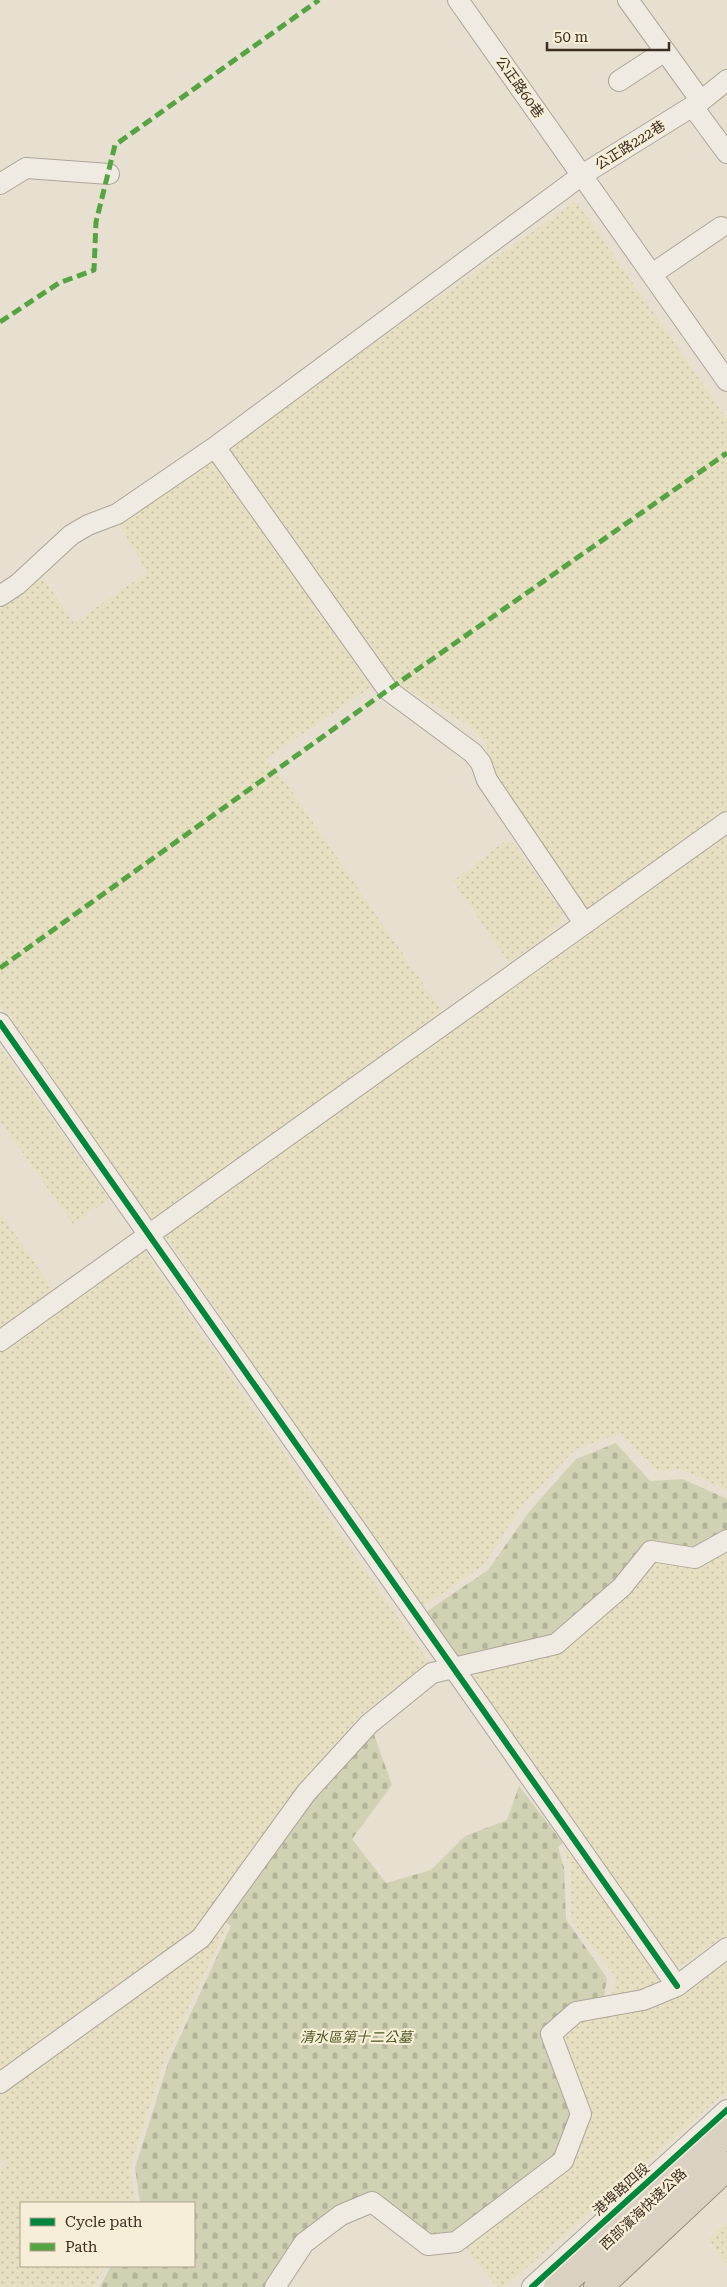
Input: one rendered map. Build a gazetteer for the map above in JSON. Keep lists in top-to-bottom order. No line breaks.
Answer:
{"streets":{"highway":["西部濱海快速公路"],"street":["公正路60巷","公正路222巷","港埠路四段"]},"crossings":[["公正路60巷","公正路222巷"]],"parks":["清水區第十二公墓"],"legend":["Cycle path","Path"],"scale_bar":"50 m"}
